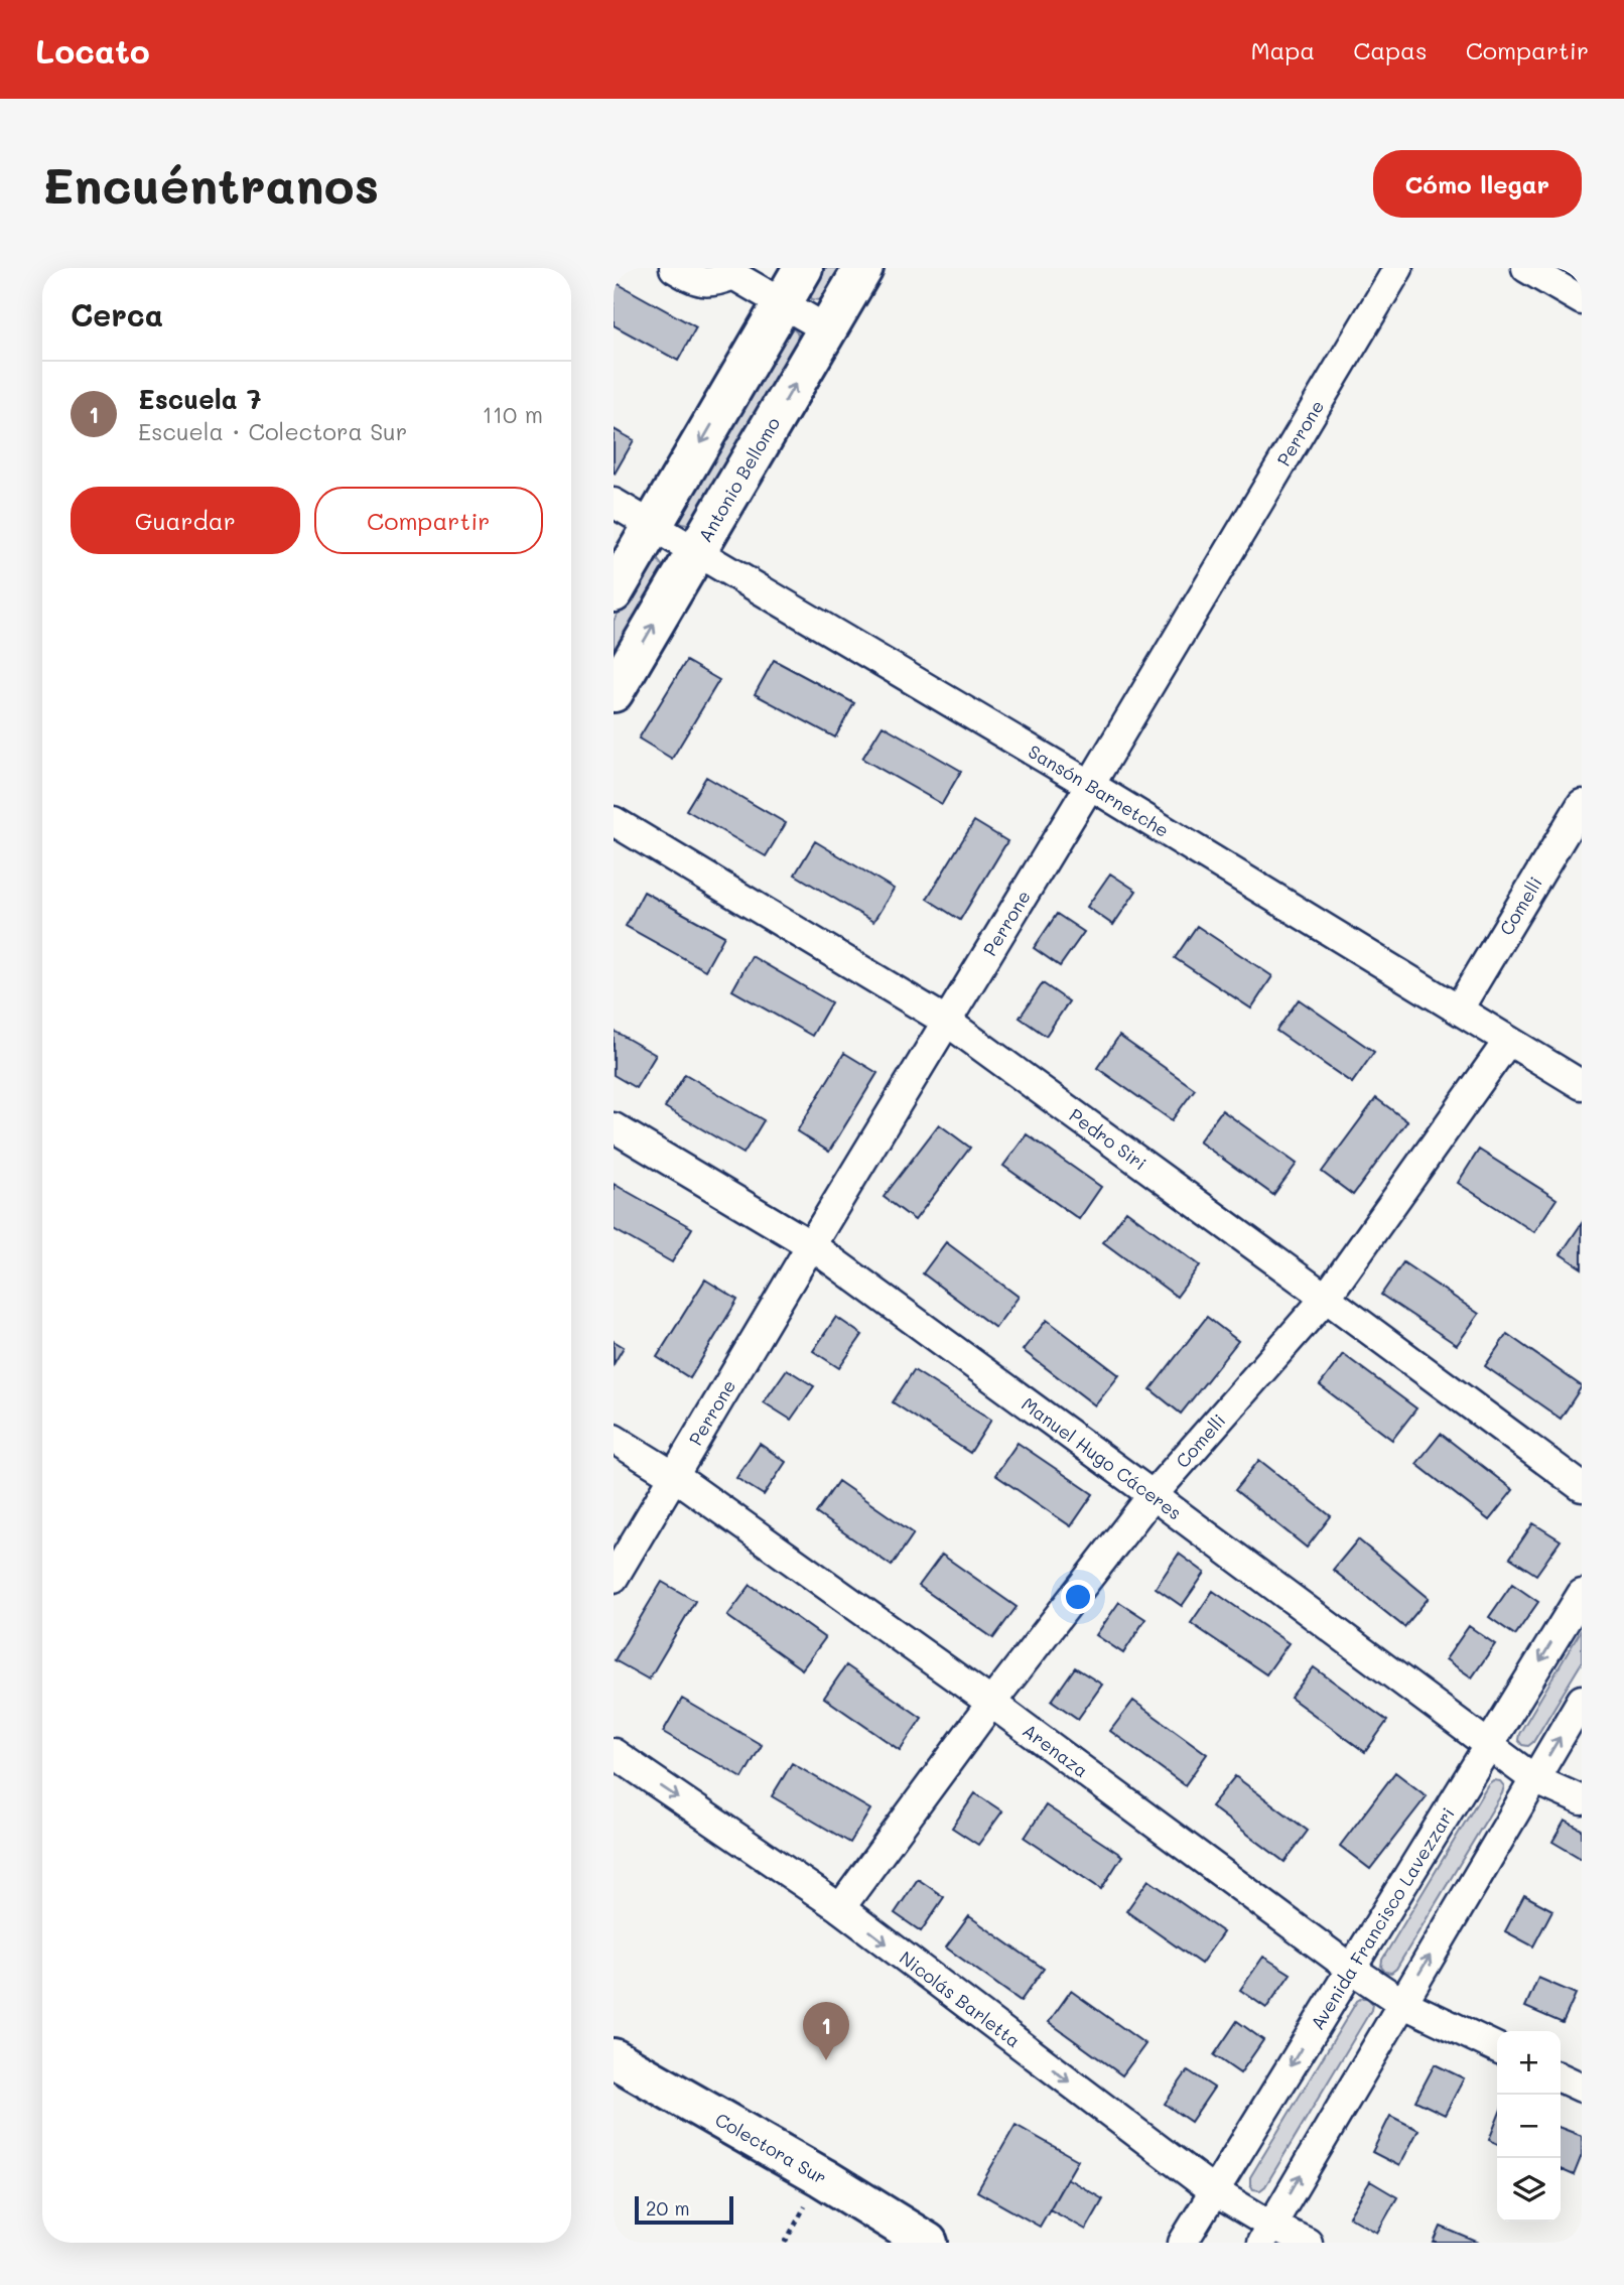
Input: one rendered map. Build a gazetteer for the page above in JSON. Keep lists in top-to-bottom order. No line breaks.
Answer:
{"streets":{"street":["Perrone","Antonio Bellomo","Sansón Barnetche","Comelli","Pedro Siri","Manuel Hugo Cáceres","Arenaza","Avenida Francisco Lavezzari","Nicolás Barletta","Colectora Sur"]},"crossings":[["Perrone","Sansón Barnetche"],["Perrone","Pedro Siri"],["Perrone","Manuel Hugo Cáceres"],["Perrone","Arenaza"],["Antonio Bellomo","Sansón Barnetche"],["Sansón Barnetche","Comelli"],["Comelli","Pedro Siri"],["Comelli","Manuel Hugo Cáceres"],["Comelli","Arenaza"],["Comelli","Nicolás Barletta"],["Manuel Hugo Cáceres","Avenida Francisco Lavezzari"],["Arenaza","Avenida Francisco Lavezzari"],["Avenida Francisco Lavezzari","Nicolás Barletta"]],"one_way":["Nicolás Barletta"],"scale_bar":"20 m","page":{"header":"Locato","nav":["Mapa","Capas","Compartir"],"buttons":["Cómo llegar",["Guardar","Compartir"]],"title":"Encuéntranos","heading":"Cerca","list":[{"mark":"1","name":"Escuela 7","note":"Escuela · Colectora Sur","value":"110 m"}],"pins":"1","map_buttons":["+","−"],"scale":"20 m"}}
